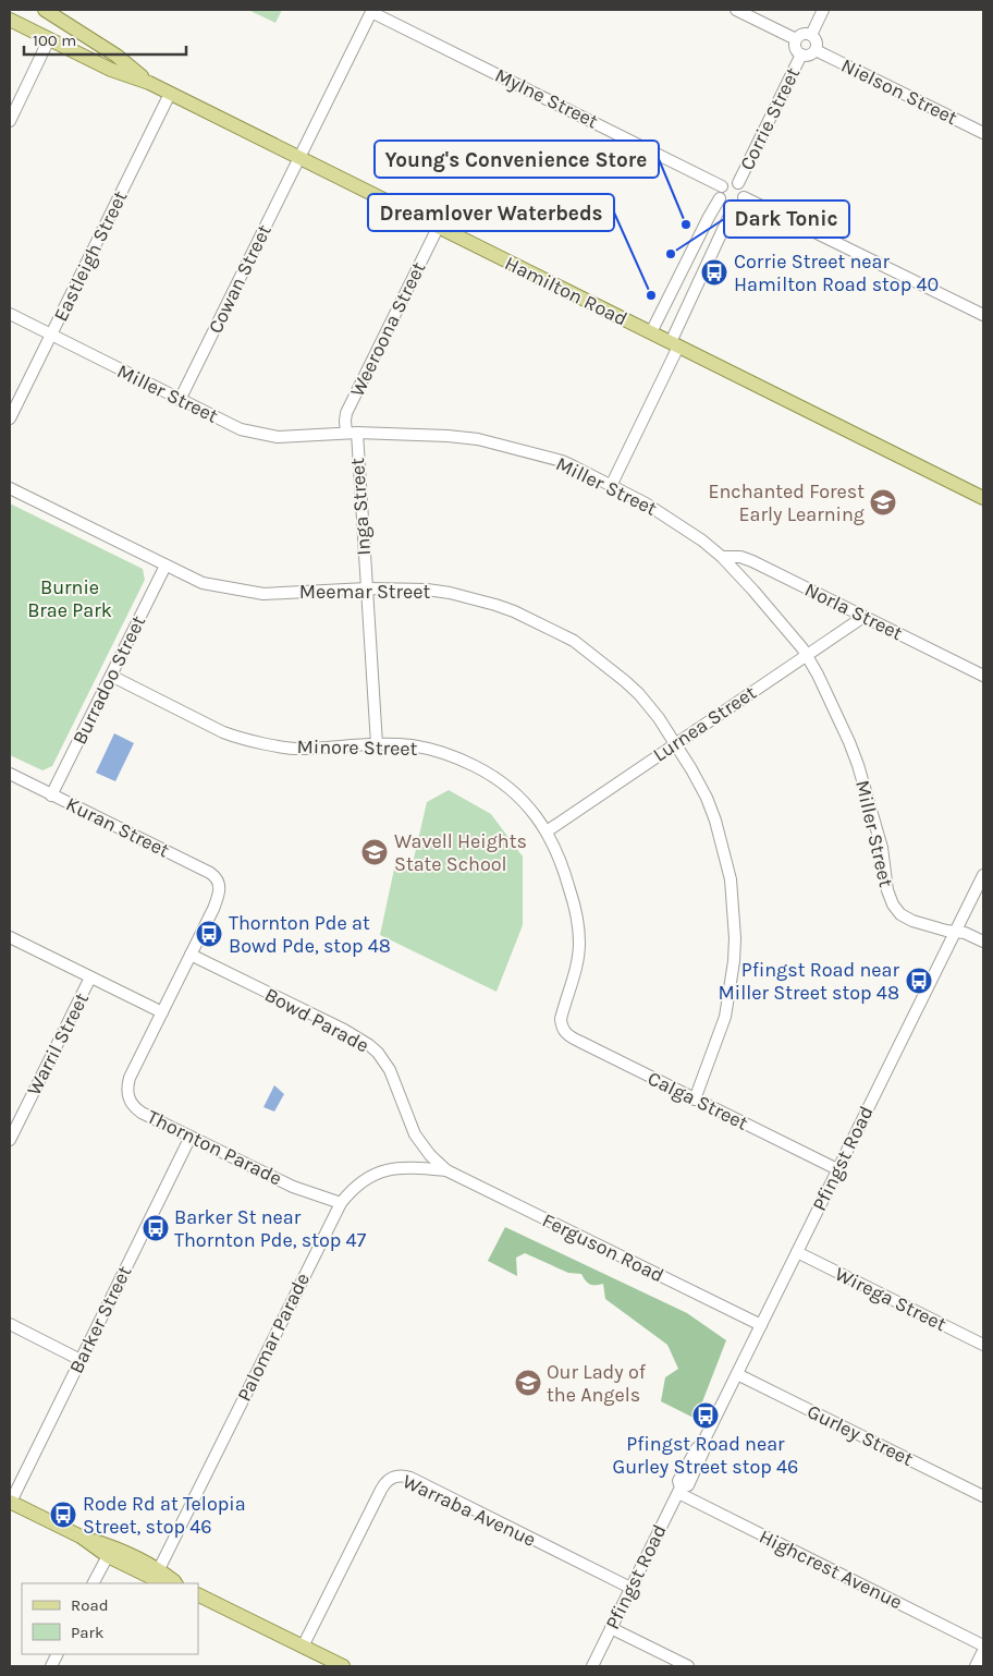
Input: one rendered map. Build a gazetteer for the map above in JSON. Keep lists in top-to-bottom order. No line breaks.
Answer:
{"streets":{"main road":["Hamilton Road"],"street":["Nielson Street","Mylne Street","Corrie Street","Eastleigh Street","Cowan Street","Weeroona Street","Miller Street","Inga Street","Meemar Street","Norla Street","Burradoo Street","Lurnea Street","Minore Street","Kuran Street","Bowd Parade","Warril Street","Calga Street","Thornton Parade","Pfingst Road","Ferguson Road","Wirega Street","Barker Street","Palomar Parade","Gurley Street","Warraba Avenue","Highcrest Avenue"]},"crossings":[["Nielson Street","Corrie Street"],["Mylne Street","Corrie Street"],["Mylne Street","Cowan Street"],["Eastleigh Street","Hamilton Road"],["Eastleigh Street","Miller Street"],["Cowan Street","Hamilton Road"],["Cowan Street","Miller Street"],["Hamilton Road","Weeroona Street"],["Weeroona Street","Miller Street"],["Weeroona Street","Inga Street"],["Miller Street","Inga Street"],["Miller Street","Norla Street"],["Miller Street","Lurnea Street"],["Miller Street","Pfingst Road"],["Inga Street","Meemar Street"],["Inga Street","Minore Street"],["Meemar Street","Burradoo Street"],["Meemar Street","Lurnea Street"],["Meemar Street","Calga Street"],["Norla Street","Lurnea Street"],["Burradoo Street","Minore Street"],["Burradoo Street","Kuran Street"],["Lurnea Street","Minore Street"],["Minore Street","Calga Street"],["Kuran Street","Thornton Parade"],["Bowd Parade","Thornton Parade"],["Bowd Parade","Ferguson Road"],["Bowd Parade","Palomar Parade"],["Calga Street","Pfingst Road"],["Thornton Parade","Barker Street"],["Thornton Parade","Palomar Parade"],["Pfingst Road","Ferguson Road"],["Pfingst Road","Wirega Street"],["Pfingst Road","Gurley Street"],["Pfingst Road","Warraba Avenue"],["Pfingst Road","Highcrest Avenue"],["Ferguson Road","Palomar Parade"]],"parks":["Burnie Brae Park"],"places":{"other":["Young's Convenience Store","Dark Tonic","Dreamlover Waterbeds"],"bus stop":["Corrie Street near Hamilton Road stop 40","Thornton Pde at Bowd Pde, stop 48","Pfingst Road near Miller Street stop 48","Barker St near Thornton Pde, stop 47","Pfingst Road near Gurley Street stop 46","Rode Rd at Telopia Street, stop 46"],"school or university":["Enchanted Forest Early Learning","Wavell Heights State School","Our Lady of the Angels"]},"legend":["Road","Park"],"scale_bar":"100 m"}
